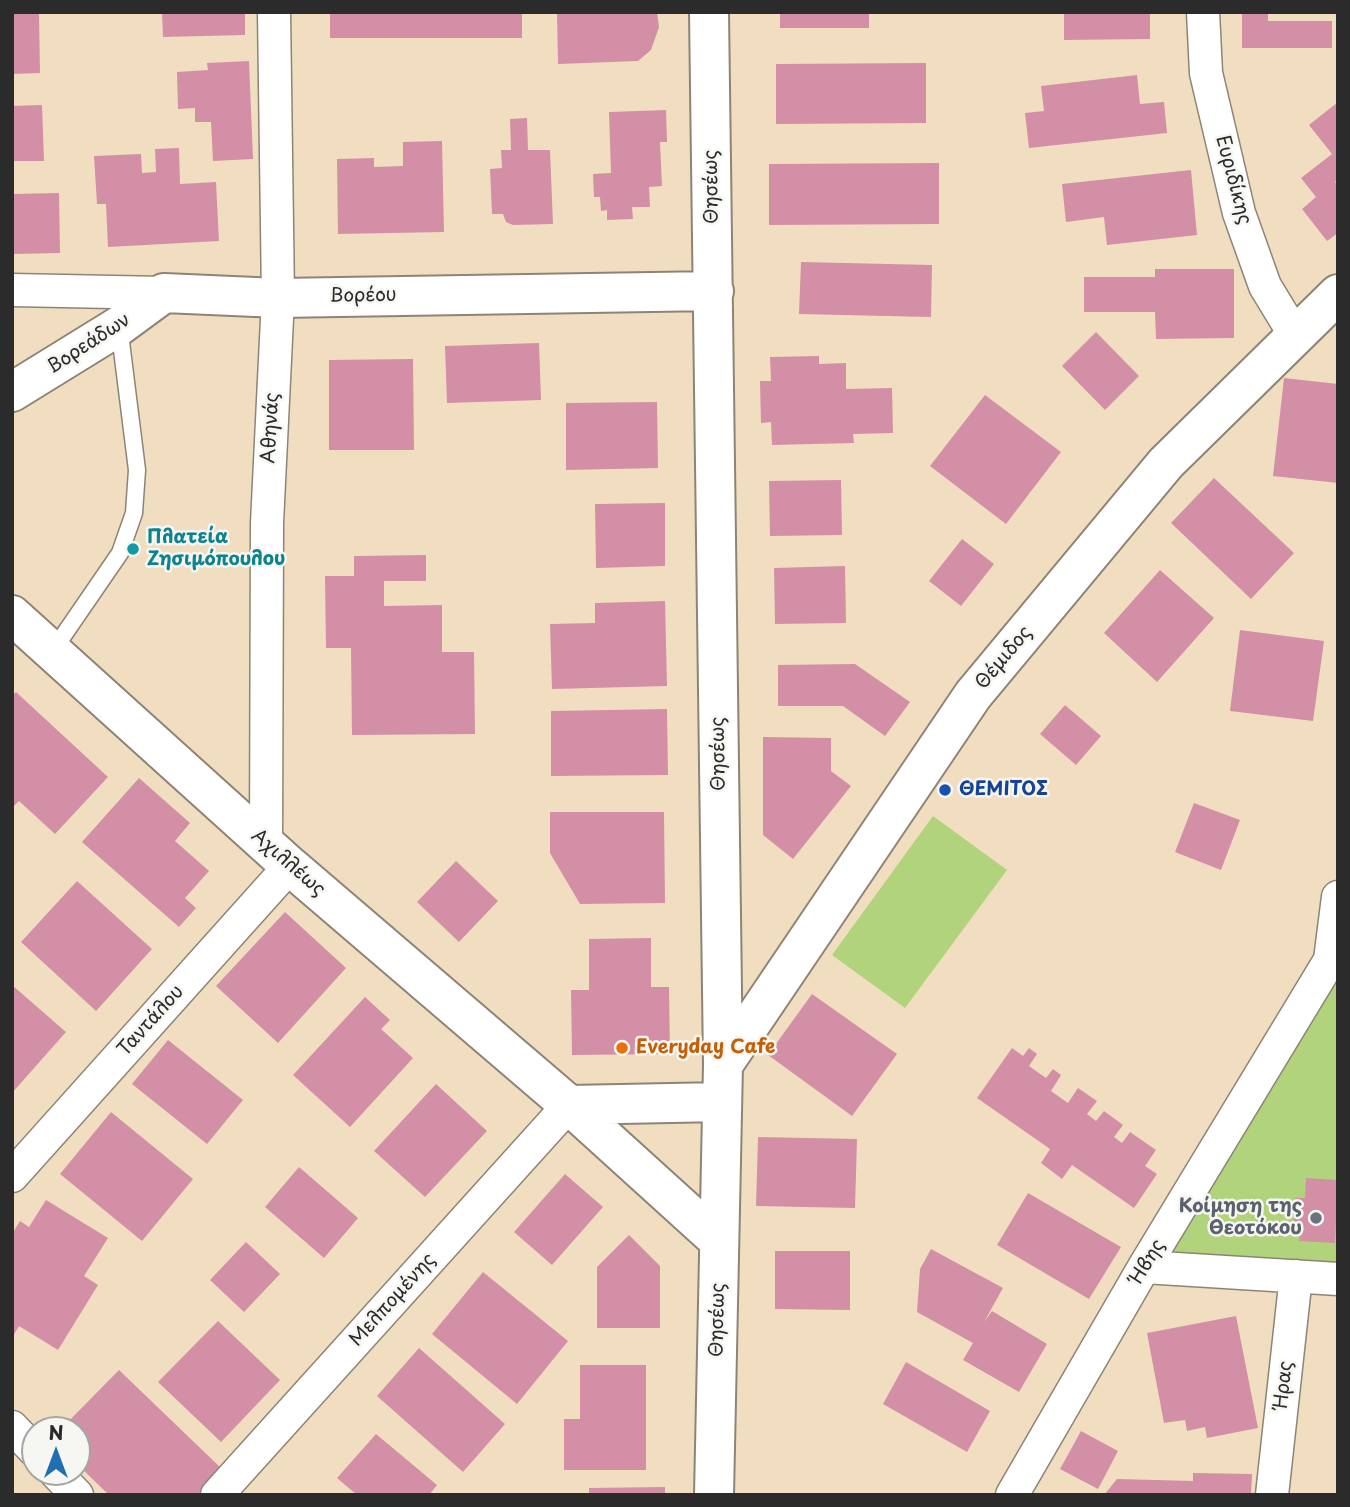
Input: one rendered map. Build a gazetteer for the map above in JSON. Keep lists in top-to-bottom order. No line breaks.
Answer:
{"streets":{"street":["Ευριδίκης","Θησέως","Βορέου","Βορεάδων","Αθηνάς","Θέμιδος","Αχιλλέως","Ταντάλου","Ήβης","Μελπομένης","Ήρας"]},"crossings":[["Ευριδίκης","Θέμιδος"],["Θησέως","Βορέου"],["Θησέως","Θέμιδος"],["Θησέως","Αχιλλέως"],["Βορέου","Βορεάδων"],["Βορέου","Αθηνάς"],["Αθηνάς","Αχιλλέως"],["Αθηνάς","Ταντάλου"],["Αχιλλέως","Ταντάλου"],["Αχιλλέως","Μελπομένης"]],"places":["Πλατεία Ζησιμόπουλου","ΘΕΜΙΤΟΣ","Everyday Cafe","Κοίμηση της Θεοτόκου"],"north":"top"}
